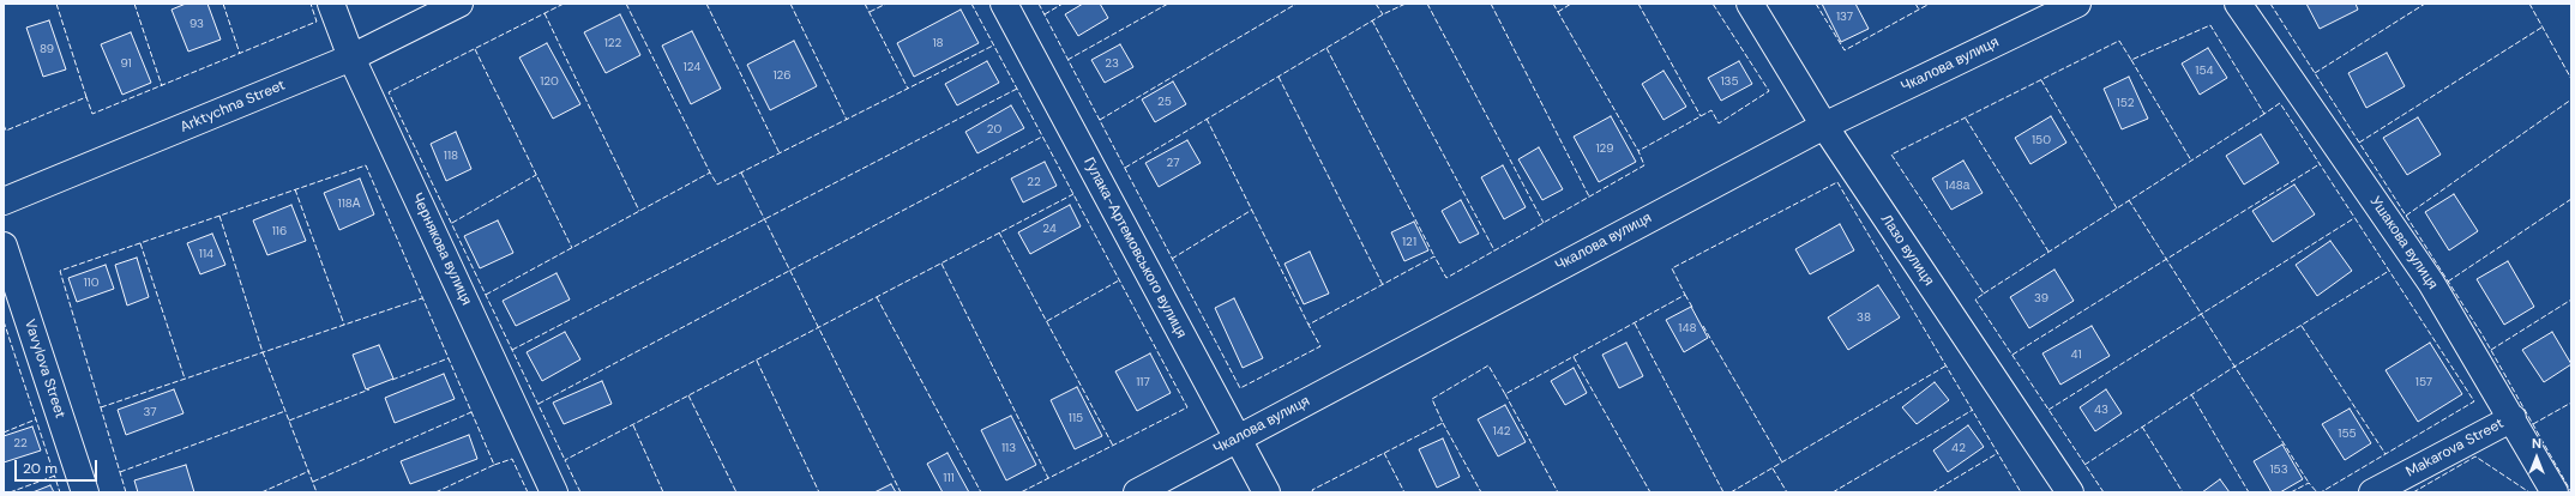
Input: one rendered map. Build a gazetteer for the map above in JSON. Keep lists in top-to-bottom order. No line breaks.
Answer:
{"streets":{"street":["Чкалова вулиця","Arktychna Street","Ушакова вулиця","Гулака-Артемовського вулиця","Чернякова вулиця","Лазо вулиця","Vavylova Street","Makarova Street"]},"crossings":[["Чкалова вулиця","Гулака-Артемовського вулиця"],["Чкалова вулиця","Лазо вулиця"],["Arktychna Street","Чернякова вулиця"],["Ушакова вулиця","Makarova Street"]],"house_numbers":["137","93","122","18","89","91","23","124","154","126","120","135","25","152","20","150","129","118","27","22","148а","118А","24","116","121","114","110","39","38","148","41","117","157","43","37","115","142","155","22","113","42","153","111"],"scale_bar":"20 m","north":"top"}
